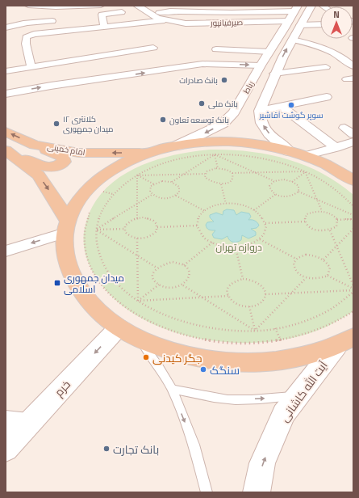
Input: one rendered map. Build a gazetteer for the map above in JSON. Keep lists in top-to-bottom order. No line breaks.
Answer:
{"streets":{"main road":["صیرفیانپور","رباط","امام خمینی","خرم","آیت الله کاشانی"]},"crossings":[["صیرفیانپور","رباط"]],"one_way":["امام خمینی","خرم","آیت الله کاشانی"],"parks":["دروازه تهران"],"places":{"other":["بانک صادرات","بانک ملی","سوپر گوشت آقاشیر","بانک توسعه تعاون","کلانتری ۱۲ میدان جمهوری","جگر کیدنی","سنگک","بانک تجارت"],"transit":["میدان جمهوری اسلامی"]},"north":"top"}
